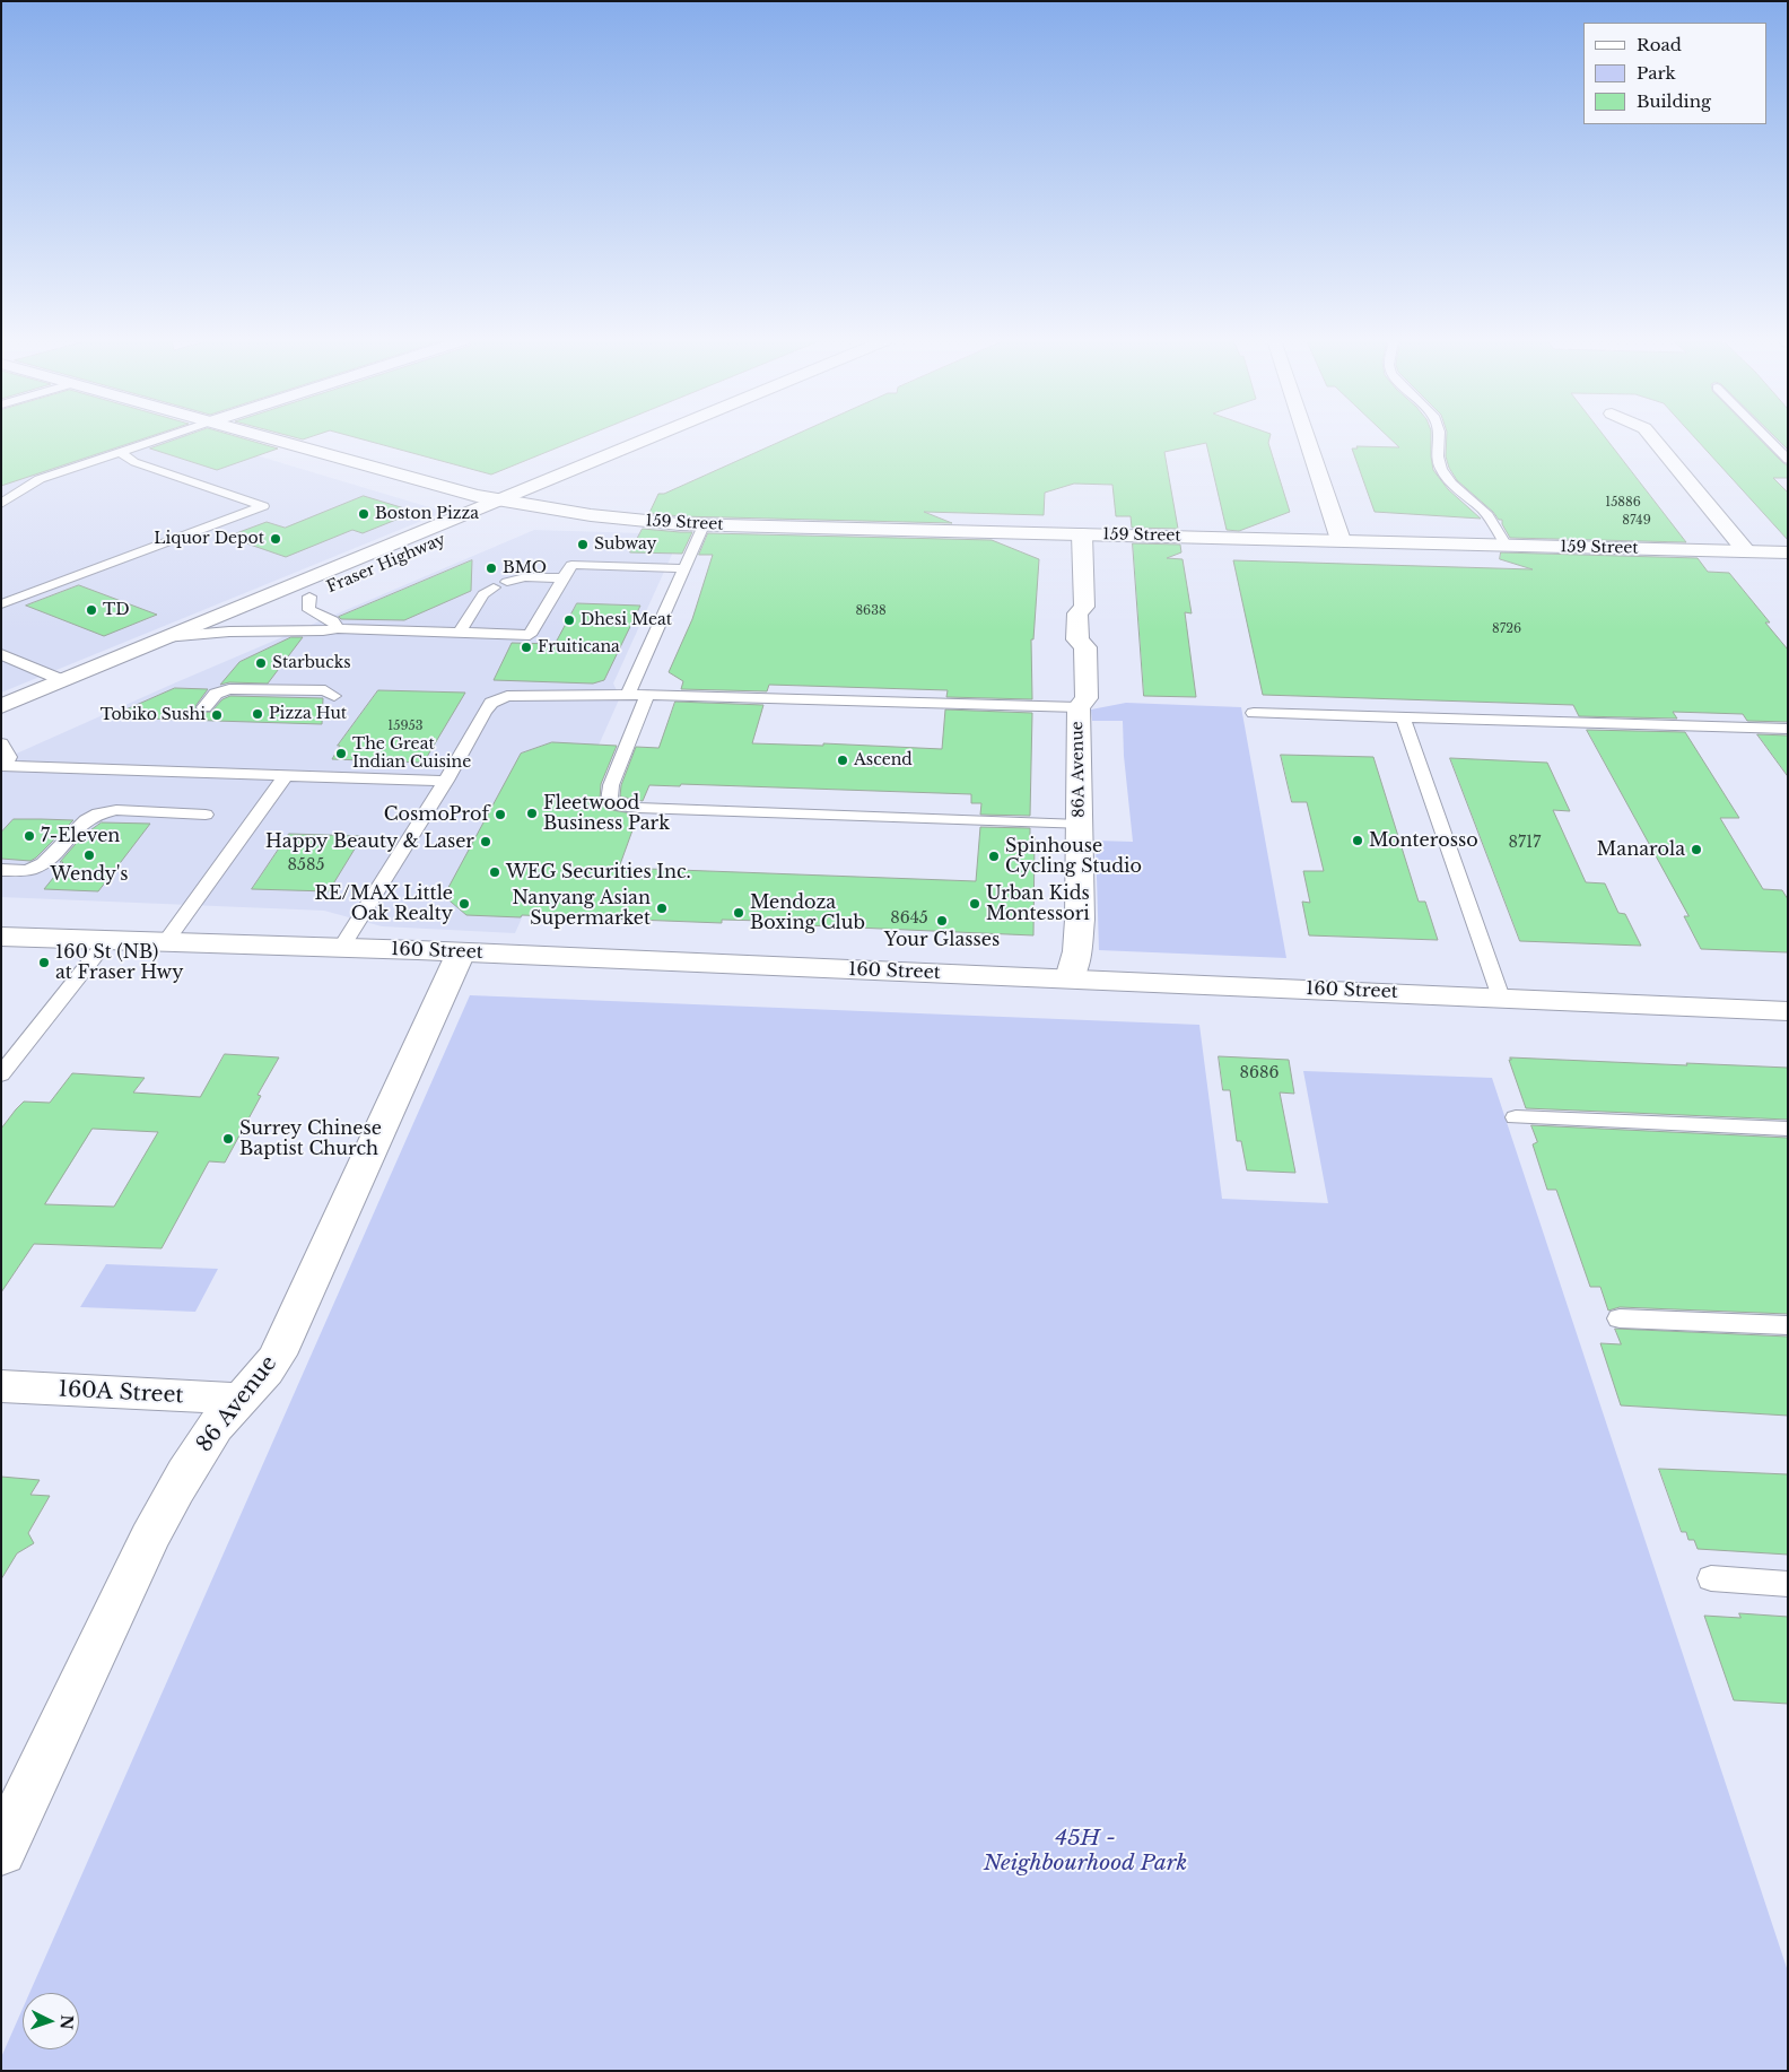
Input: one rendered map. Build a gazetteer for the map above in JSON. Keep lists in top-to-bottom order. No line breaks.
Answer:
{"streets":{"street":["159 Street","Fraser Highway","86A Avenue","160 Street","160A Street","86 Avenue"]},"crossings":[["159 Street","Fraser Highway"],["159 Street","86A Avenue"],["86A Avenue","160 Street"],["160 Street","86 Avenue"],["160A Street","86 Avenue"]],"parks":["45H - Neighbourhood Park"],"places":["Boston Pizza","Liquor Depot","Subway","BMO","TD","Dhesi Meat","Fruiticana","Starbucks","Pizza Hut","Tobiko Sushi","The Great Indian Cuisine","Ascend","Fleetwood Business Park","CosmoProf","7-Eleven","Monterosso","Happy Beauty & Laser","Manarola","Wendy's","Spinhouse Cycling Studio","WEG Securities Inc.","RE/MAX Little Oak Realty","Urban Kids Montessori","Nanyang Asian Supermarket","Mendoza Boxing Club","Your Glasses","160 St (NB) at Fraser Hwy","Surrey Chinese Baptist Church"],"house_numbers":["15886","8749","8638","8726","15953","8717","8585","8645","8686"],"legend":["Road","Park","Building"],"north":"right"}
